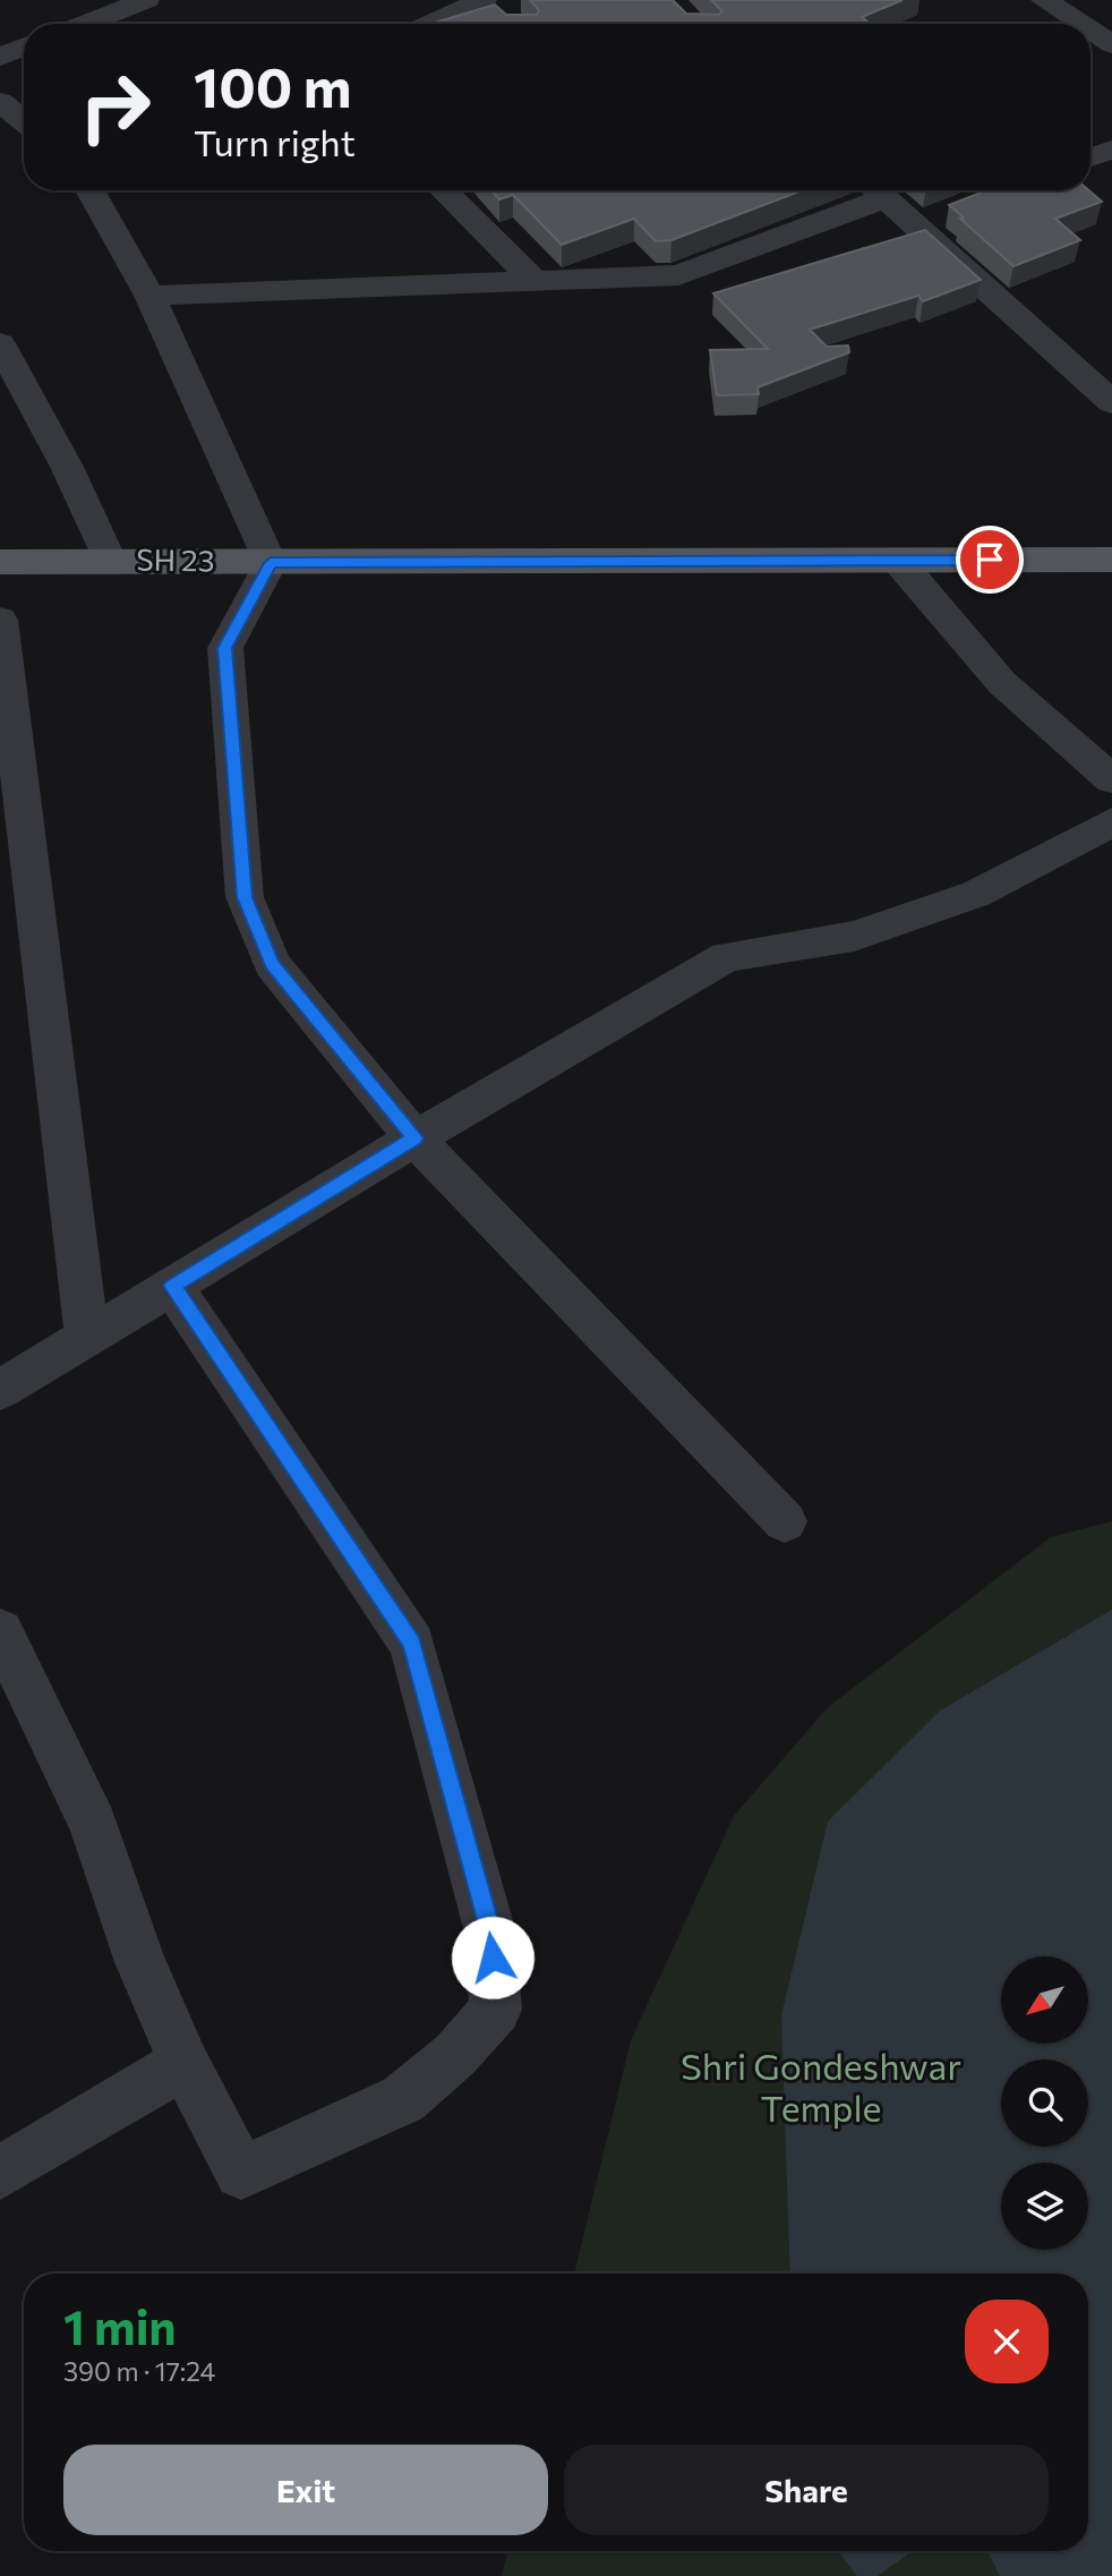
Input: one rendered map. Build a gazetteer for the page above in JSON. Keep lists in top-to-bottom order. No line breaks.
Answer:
{"streets":{"main road":["SH 23"]},"parks":["Shri Gondeshwar Temple"],"north":"bottom left","page":{"turn":["100 m","Turn right"],"heading":["1 min","390 m · 17:24"],"buttons":["Exit","Share"]}}
